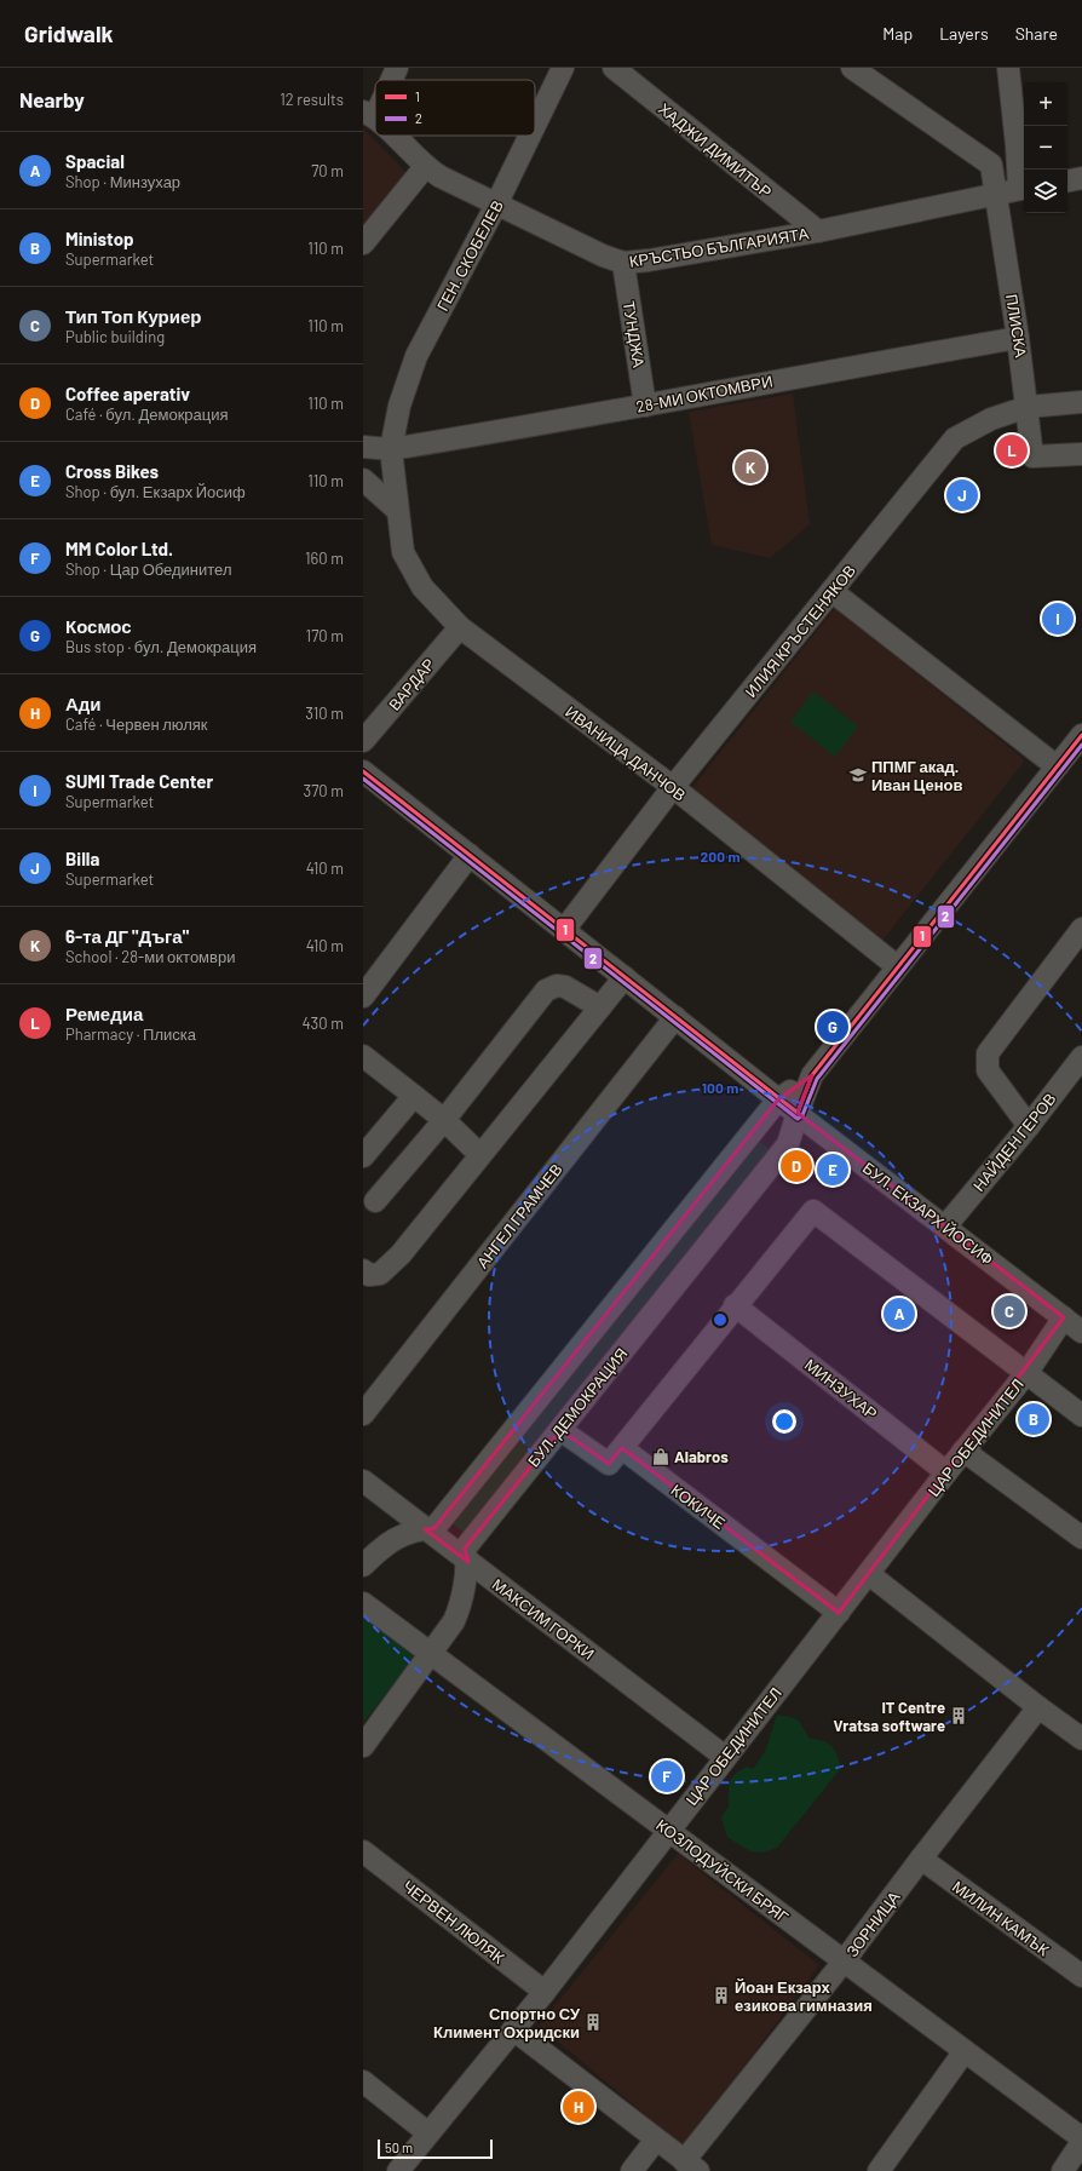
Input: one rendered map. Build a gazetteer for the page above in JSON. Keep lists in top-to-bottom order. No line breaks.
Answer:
{"streets":{"street":["ХАДЖИ ДИМИТЪР","КРЪСТЬО БЪЛГАРИЯТА","ГЕН. СКОБЕЛЕВ","ПЛИСКА","ТУНДЖА","28-МИ ОКТОМВРИ","ИЛИЯ КРЪСТЕНЯКОВ","ВАРДАР","ИВАНИЦА ДАНЧОВ","НАЙДЕН ГЕРОВ","БУЛ. ЕКЗАРХ ЙОСИФ","АНГЕЛ ГРАМЧЕВ","МИНЗУХАР","БУЛ. ДЕМОКРАЦИЯ","ЦАР ОБЕДИНИТЕЛ","КОКИЧЕ","МАКСИМ ГОРКИ","КОЗЛОДУЙСКИ БРЯГ","МИЛИН КАМЪК","ЧЕРВЕН ЛЮЛЯК","ЗОРНИЦА"]},"crossings":[["ХАДЖИ ДИМИТЪР","КРЪСТЬО БЪЛГАРИЯТА"],["КРЪСТЬО БЪЛГАРИЯТА","ГЕН. СКОБЕЛЕВ"],["КРЪСТЬО БЪЛГАРИЯТА","ПЛИСКА"],["КРЪСТЬО БЪЛГАРИЯТА","ТУНДЖА"],["ГЕН. СКОБЕЛЕВ","28-МИ ОКТОМВРИ"],["ГЕН. СКОБЕЛЕВ","ИВАНИЦА ДАНЧОВ"],["ПЛИСКА","28-МИ ОКТОМВРИ"],["ПЛИСКА","ИЛИЯ КРЪСТЕНЯКОВ"],["ТУНДЖА","28-МИ ОКТОМВРИ"],["ИЛИЯ КРЪСТЕНЯКОВ","ИВАНИЦА ДАНЧОВ"],["ИЛИЯ КРЪСТЕНЯКОВ","БУЛ. ЕКЗАРХ ЙОСИФ"],["ВАРДАР","ИВАНИЦА ДАНЧОВ"],["ИВАНИЦА ДАНЧОВ","БУЛ. ДЕМОКРАЦИЯ"],["НАЙДЕН ГЕРОВ","БУЛ. ЕКЗАРХ ЙОСИФ"],["БУЛ. ЕКЗАРХ ЙОСИФ","АНГЕЛ ГРАМЧЕВ"],["БУЛ. ЕКЗАРХ ЙОСИФ","БУЛ. ДЕМОКРАЦИЯ"],["БУЛ. ЕКЗАРХ ЙОСИФ","ЦАР ОБЕДИНИТЕЛ"],["МИНЗУХАР","ЦАР ОБЕДИНИТЕЛ"],["БУЛ. ДЕМОКРАЦИЯ","МАКСИМ ГОРКИ"],["БУЛ. ДЕМОКРАЦИЯ","КОЗЛОДУЙСКИ БРЯГ"],["ЦАР ОБЕДИНИТЕЛ","КОКИЧЕ"],["ЦАР ОБЕДИНИТЕЛ","МАКСИМ ГОРКИ"],["ЦАР ОБЕДИНИТЕЛ","КОЗЛОДУЙСКИ БРЯГ"],["ЦАР ОБЕДИНИТЕЛ","ЧЕРВЕН ЛЮЛЯК"],["КОЗЛОДУЙСКИ БРЯГ","ЗОРНИЦА"],["МИЛИН КАМЪК","ЗОРНИЦА"]],"places":{"school or university":["ППМГ акад. Иван Ценов"],"shop":["Alabros"],"building":["IT Centre Vratsa software","Йоан Екзарх езикова гимназия","Спортно СУ Климент Охридски"]},"lines":["transit line 1","transit line 2"],"legend":["1","2"],"scale_bar":"50 m","page":{"header":"Gridwalk","nav":["Map","Layers","Share"],"heading":["Nearby","12 results"],"map_buttons":["+","−"],"list":[{"mark":"A","name":"Spacial","note":"Shop · Минзухар","value":"70 m"},{"mark":"B","name":"Ministop","note":"Supermarket","value":"110 m"},{"mark":"C","name":"Тип Топ Куриер","note":"Public building","value":"110 m"},{"mark":"D","name":"Coffee aperativ","note":"Café · бул. Демокрация","value":"110 m"},{"mark":"E","name":"Cross Bikes","note":"Shop · бул. Екзарх Йосиф","value":"110 m"},{"mark":"F","name":"MM Color Ltd.","note":"Shop · Цар Обединител","value":"160 m"},{"mark":"G","name":"Космос","note":"Bus stop · бул. Демокрация","value":"170 m"},{"mark":"H","name":"Ади","note":"Café · Червен люляк","value":"310 m"},{"mark":"I","name":"SUMI Trade Center","note":"Supermarket","value":"370 m"},{"mark":"J","name":"Billa","note":"Supermarket","value":"410 m"},{"mark":"K","name":"6-та ДГ \"Дъга\"","note":"School · 28-ми октомври","value":"410 m"},{"mark":"L","name":"Ремедиа","note":"Pharmacy · Плиска","value":"430 m"}],"pins":["L","K","J","I","G","D","E","C","A","B","F","H"],"scale":"50 m"},"rings":["200 m","100 m"]}
